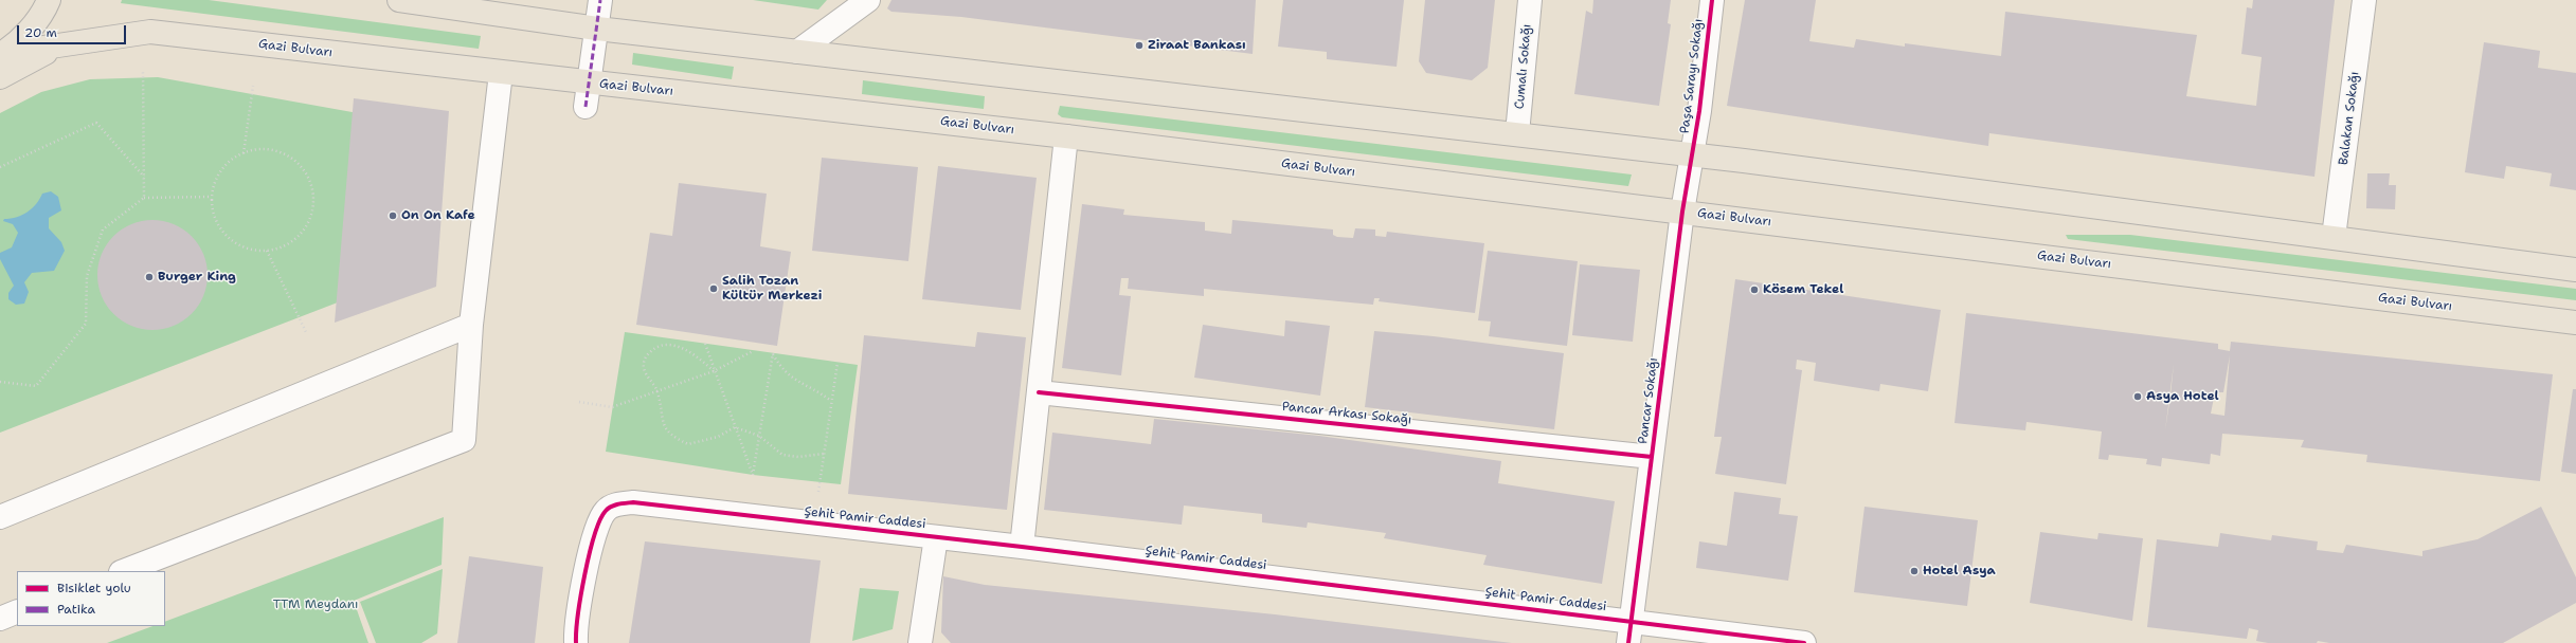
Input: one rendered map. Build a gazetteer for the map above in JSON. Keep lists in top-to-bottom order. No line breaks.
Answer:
{"streets":{"highway":["Gazi Bulvarı"],"street":["Cumalı Sokağı","Paşa Sarayı Sokağı","Balakan Sokağı","Pancar Sokağı","Pancar Arkası Sokağı","Şehit Pamir Caddesi"]},"crossings":[["Gazi Bulvarı","Paşa Sarayı Sokağı"],["Gazi Bulvarı","Pancar Sokağı"],["Paşa Sarayı Sokağı","Pancar Sokağı"],["Pancar Sokağı","Pancar Arkası Sokağı"],["Pancar Sokağı","Şehit Pamir Caddesi"]],"parks":["TTM Meydanı"],"places":["Ziraat Bankası","On On Kafe","Burger King","Salih Tozan Kültür Merkezi","Kösem Tekel","Asya Hotel","Hotel Asya"],"legend":["Bisiklet yolu","Patika"],"scale_bar":"20 m"}
